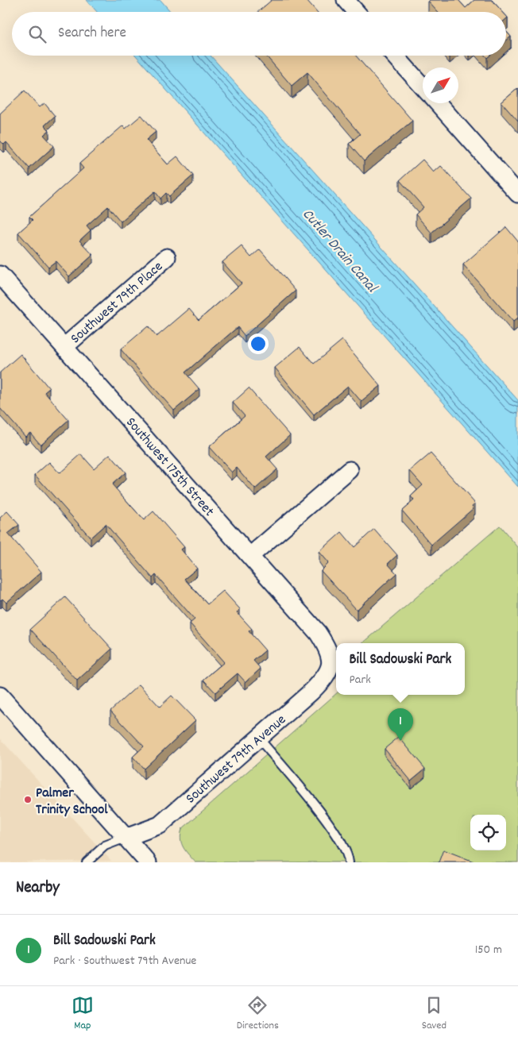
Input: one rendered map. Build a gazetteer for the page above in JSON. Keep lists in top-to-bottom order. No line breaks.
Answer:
{"streets":{"street":["Southwest 79th Place","Southwest 175th Street","Southwest 79th Avenue"]},"crossings":[["Southwest 79th Place","Southwest 175th Street"],["Southwest 175th Street","Southwest 79th Avenue"]],"water":["Cutler Drain Canal"],"places":["Palmer Trinity School"],"north":"top right","page":{"search":"Search here","popup":["Bill Sadowski Park","Park"],"pins":"1","heading":"Nearby","list":[{"mark":"1","name":"Bill Sadowski Park","note":"Park · Southwest 79th Avenue","value":"150 m"}],"nav":["Map","Directions","Saved"]}}
